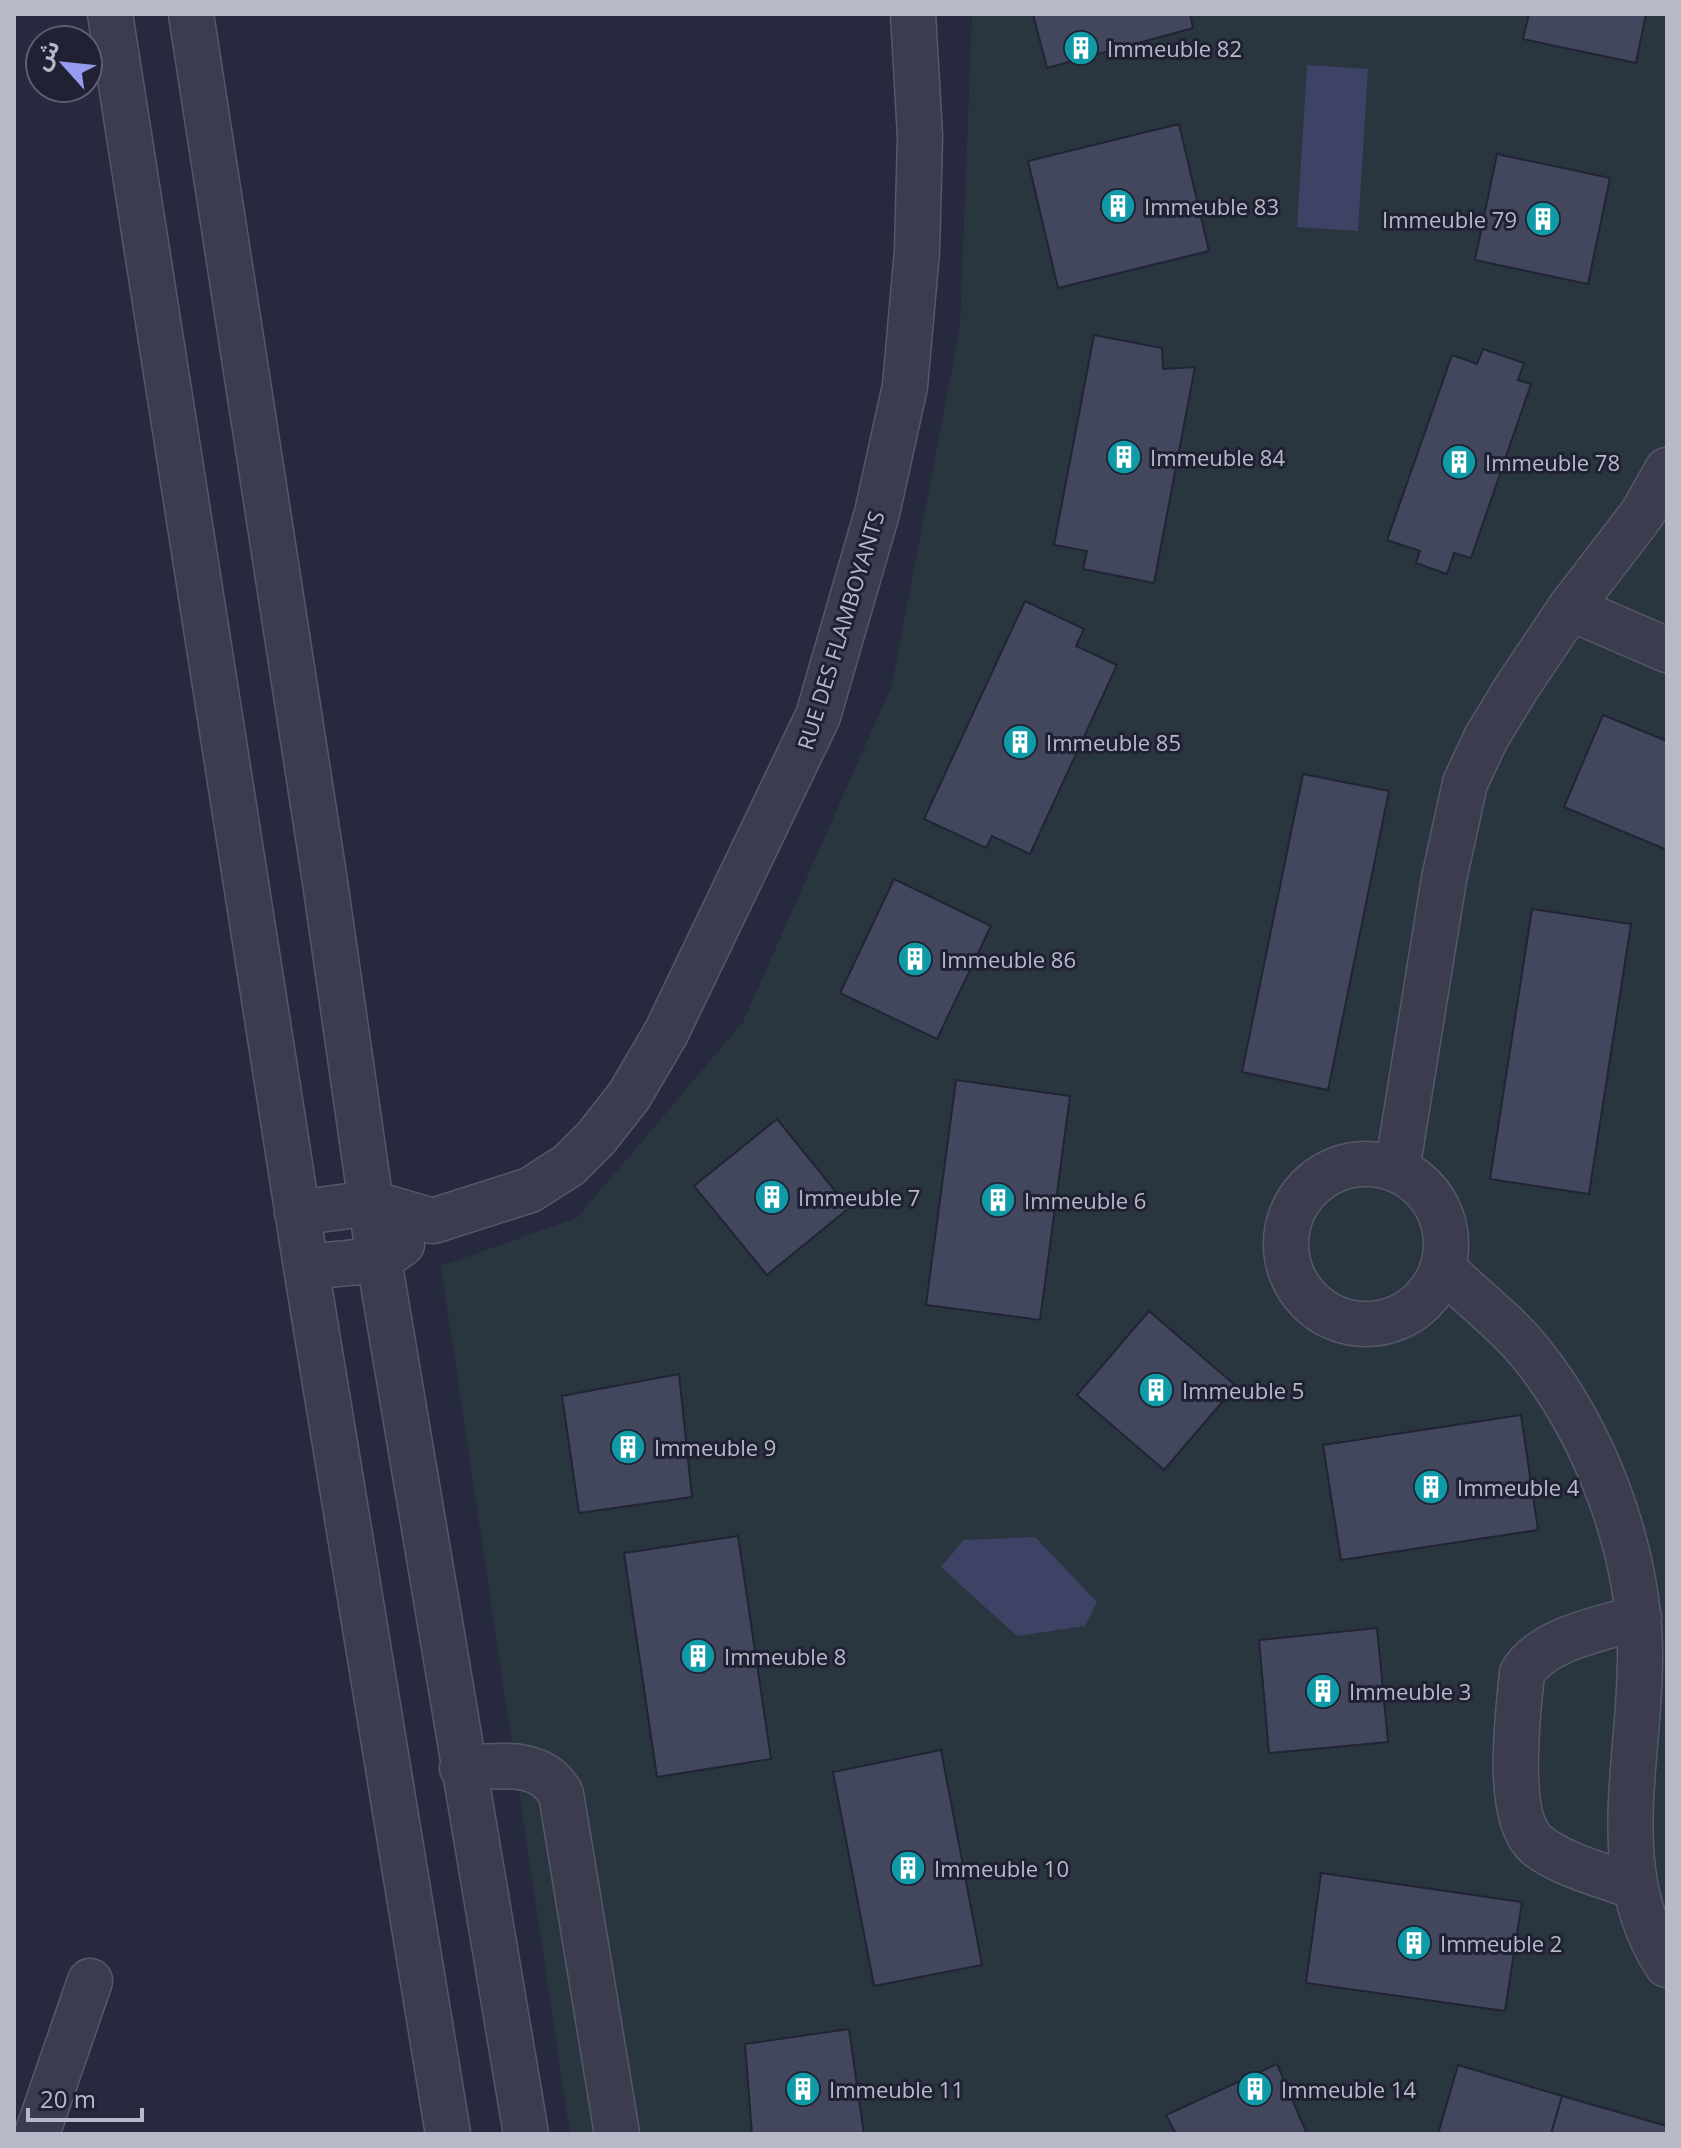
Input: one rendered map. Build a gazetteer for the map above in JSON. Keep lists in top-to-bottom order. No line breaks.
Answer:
{"streets":{"street":["RUE DES FLAMBOYANTS"]},"places":{"building":["Immeuble 82","Immeuble 83","Immeuble 79","Immeuble 84","Immeuble 78","Immeuble 85","Immeuble 86","Immeuble 7","Immeuble 6","Immeuble 5","Immeuble 9","Immeuble 4","Immeuble 8","Immeuble 3","Immeuble 10","Immeuble 2","Immeuble 11","Immeuble 14"]},"scale_bar":"20 m","north":"top left"}
